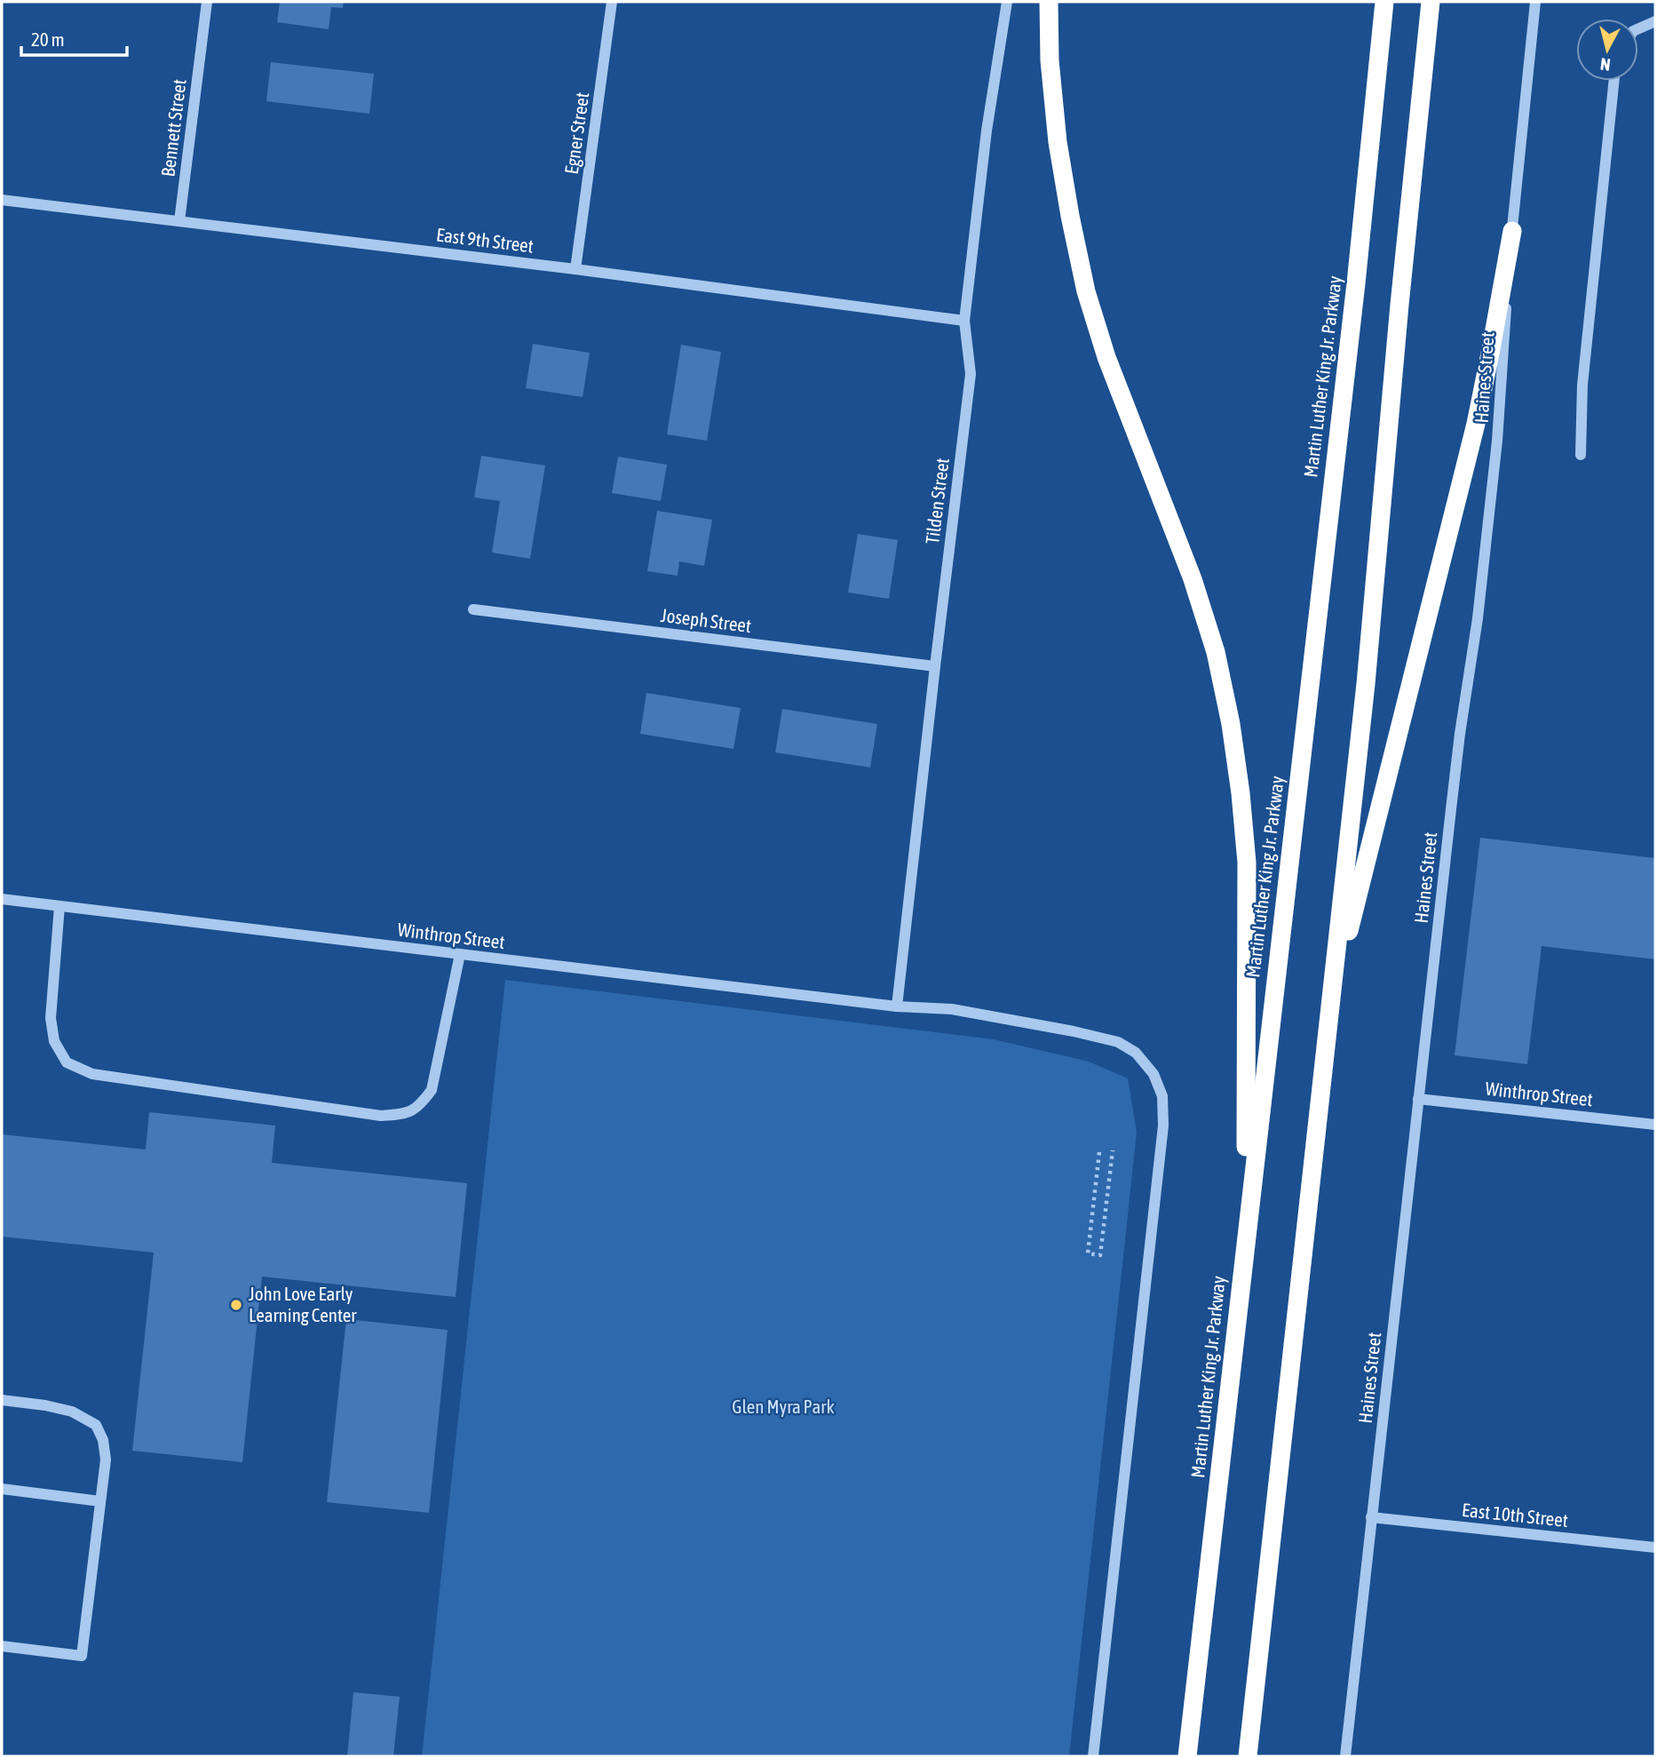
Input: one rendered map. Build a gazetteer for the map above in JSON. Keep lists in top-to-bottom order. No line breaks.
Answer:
{"streets":{"highway":["Martin Luther King Jr. Parkway"],"street":["Bennett Street","Egner Street","East 9th Street","Haines Street","Tilden Street","Joseph Street","Winthrop Street","East 10th Street"]},"crossings":[["Bennett Street","East 9th Street"],["Egner Street","East 9th Street"],["East 9th Street","Tilden Street"],["Haines Street","Winthrop Street"],["Haines Street","East 10th Street"],["Tilden Street","Joseph Street"],["Tilden Street","Winthrop Street"]],"parks":["Glen Myra Park"],"places":["John Love Early Learning Center"],"scale_bar":"20 m","north":"bottom"}
